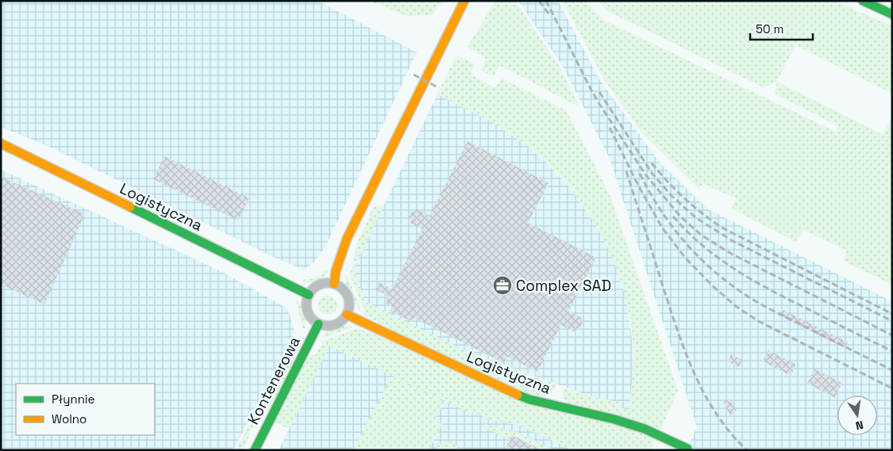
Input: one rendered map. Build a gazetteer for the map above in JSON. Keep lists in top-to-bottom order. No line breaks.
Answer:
{"streets":{"street":["Logistyczna","Kontenerowa"]},"crossings":[["Logistyczna","Kontenerowa"]],"places":{"office":["Complex SAD"]},"legend":["Płynnie","Wolno"],"scale_bar":"50 m","north":"bottom"}
